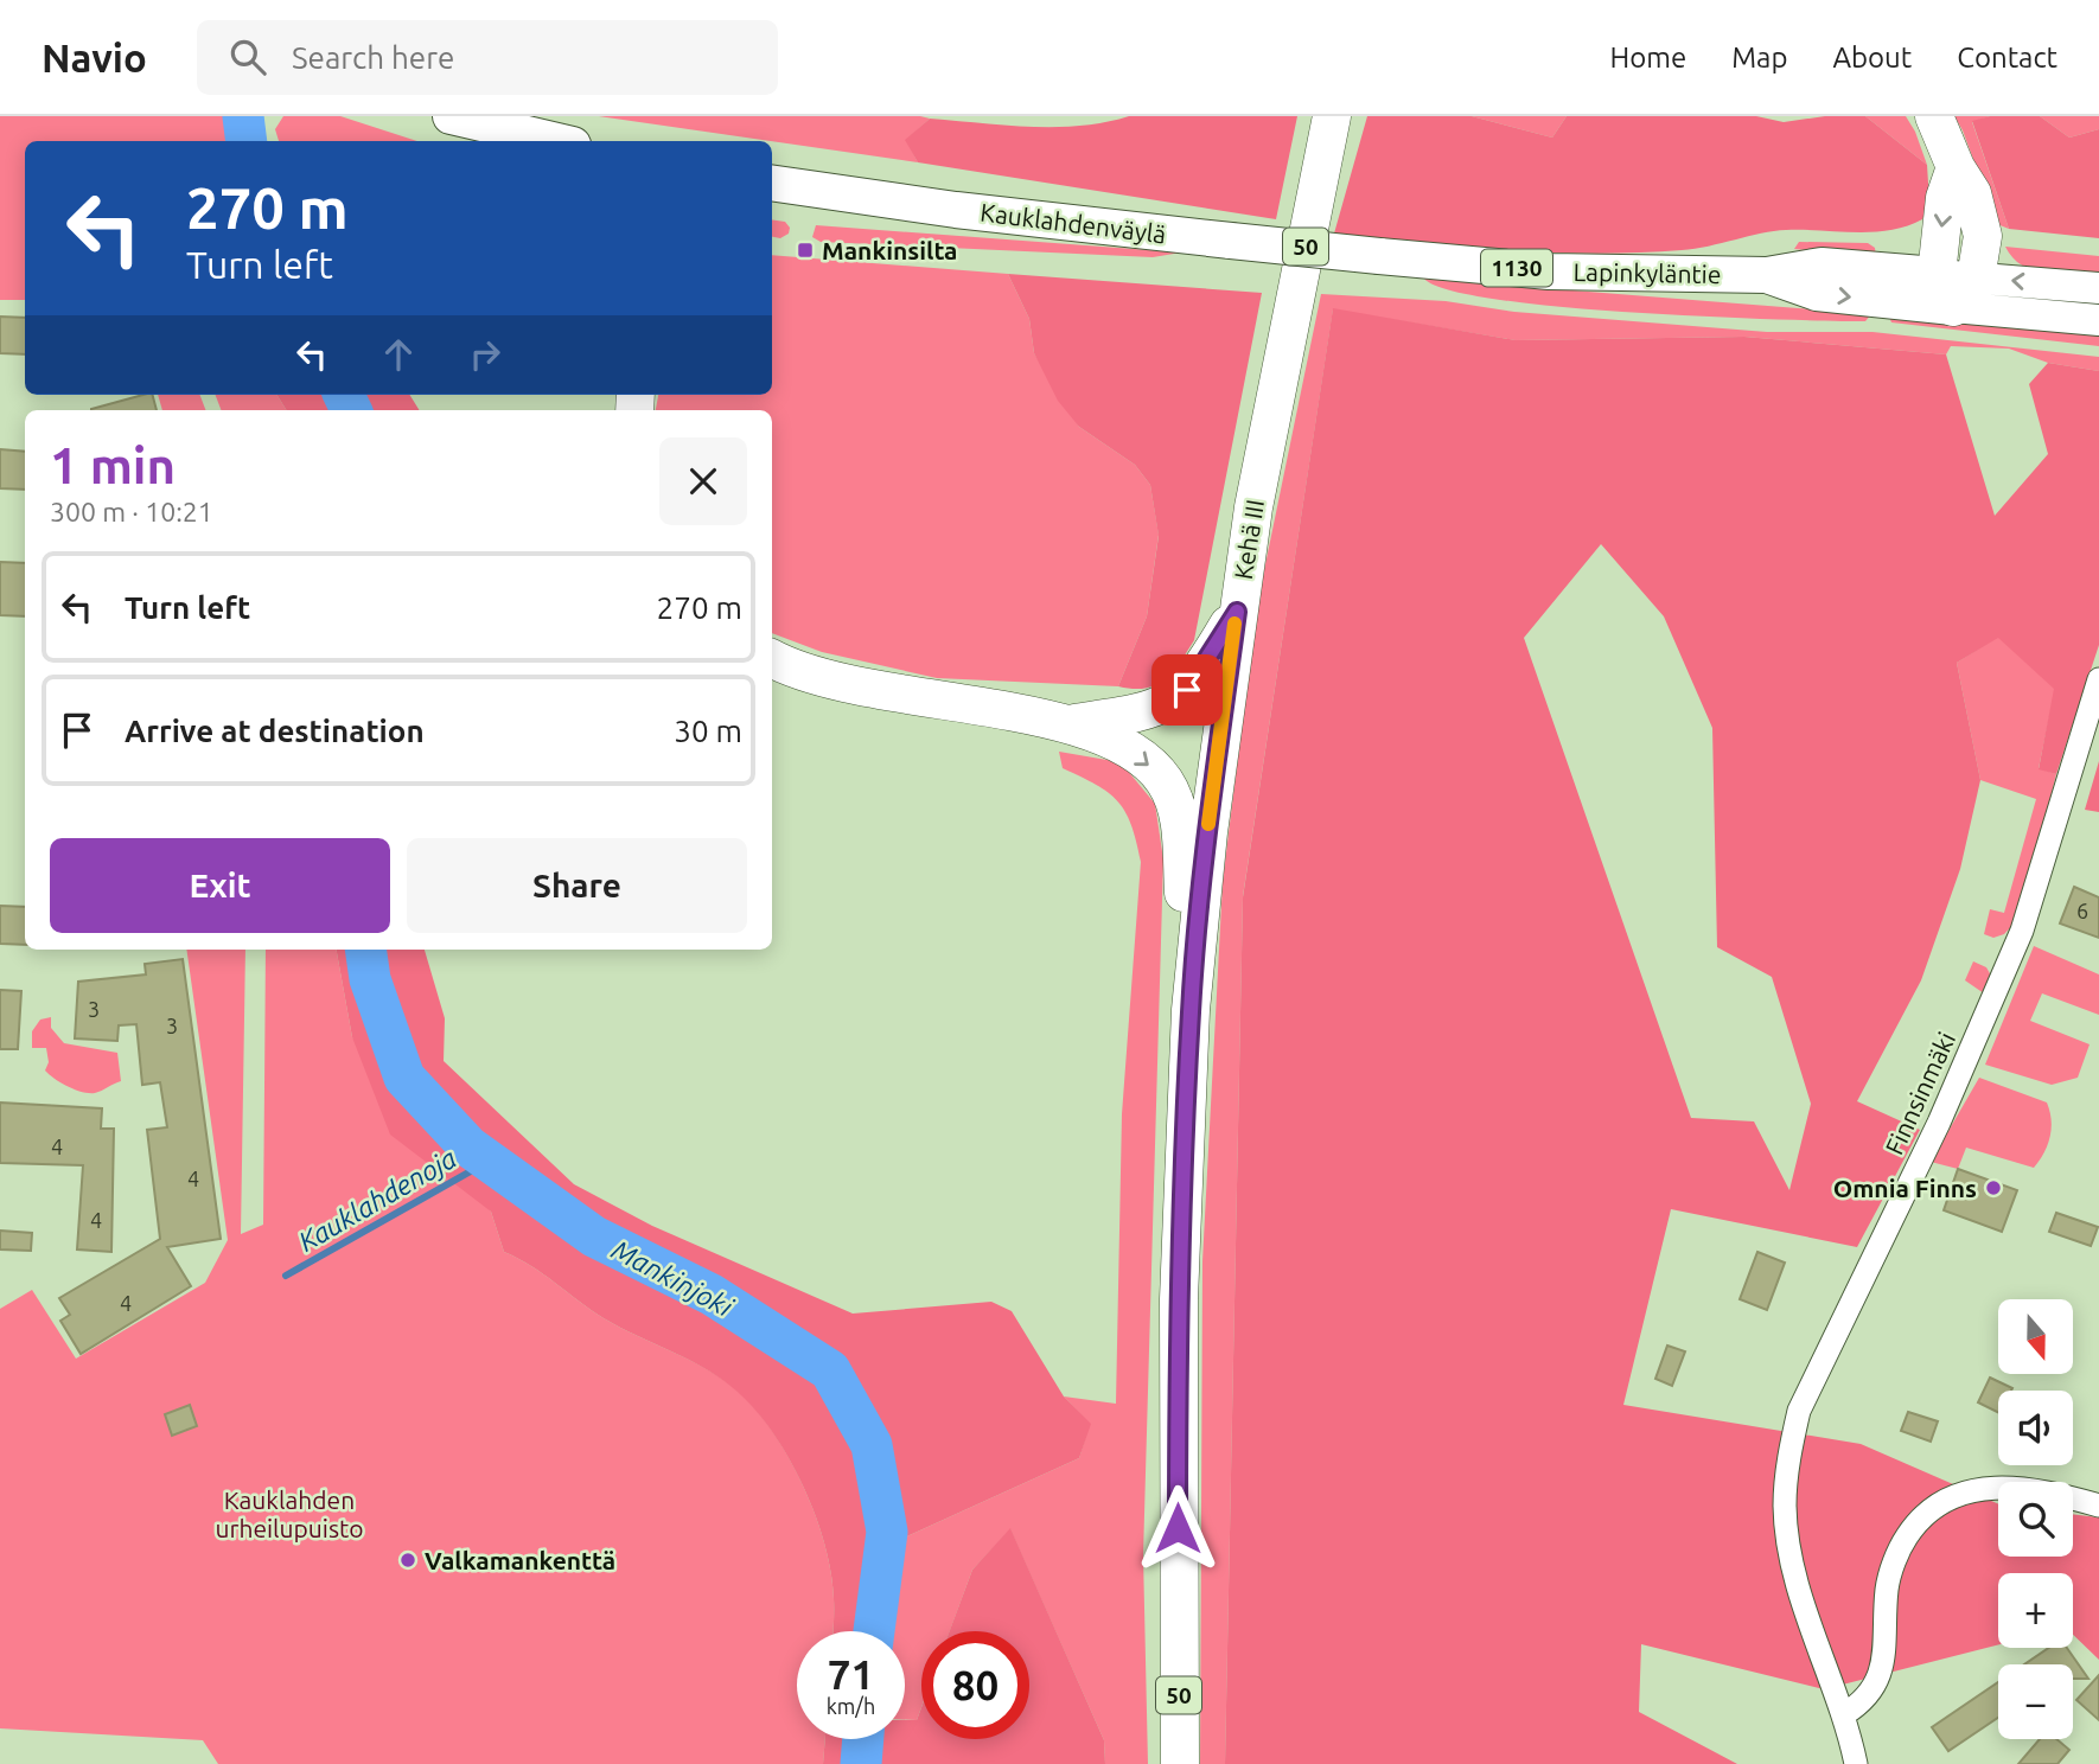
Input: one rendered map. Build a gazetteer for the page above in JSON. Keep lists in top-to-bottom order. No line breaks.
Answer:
{"streets":{"highway":["50","Kehä III"],"main road":["Kauklahdenväylä","1130","Lapinkyläntie"],"street":["Finnsinmäki"]},"crossings":[["Kauklahdenväylä","Lapinkyläntie"]],"water":["Kauklahdenoja","Mankinjoki"],"parks":["Kauklahden urheilupuisto"],"places":{"transit":["Mankinsilta"],"other":["Omnia Finns","Valkamankenttä"]},"house_numbers":["6","3","3","4","4","4","4"],"north":"bottom","page":{"header":"Navio","search":"Search here","nav":["Home","Map","About","Contact"],"turn":["270 m","Turn left"],"heading":["1 min","300 m · 10:21"],"list":[{"name":"Turn left","value":"270 m"},{"name":"Arrive at destination","value":"30 m"}],"buttons":["Exit","Share"],"map_buttons":["+","−"],"speed":"71 km/h","limit":"80"}}
